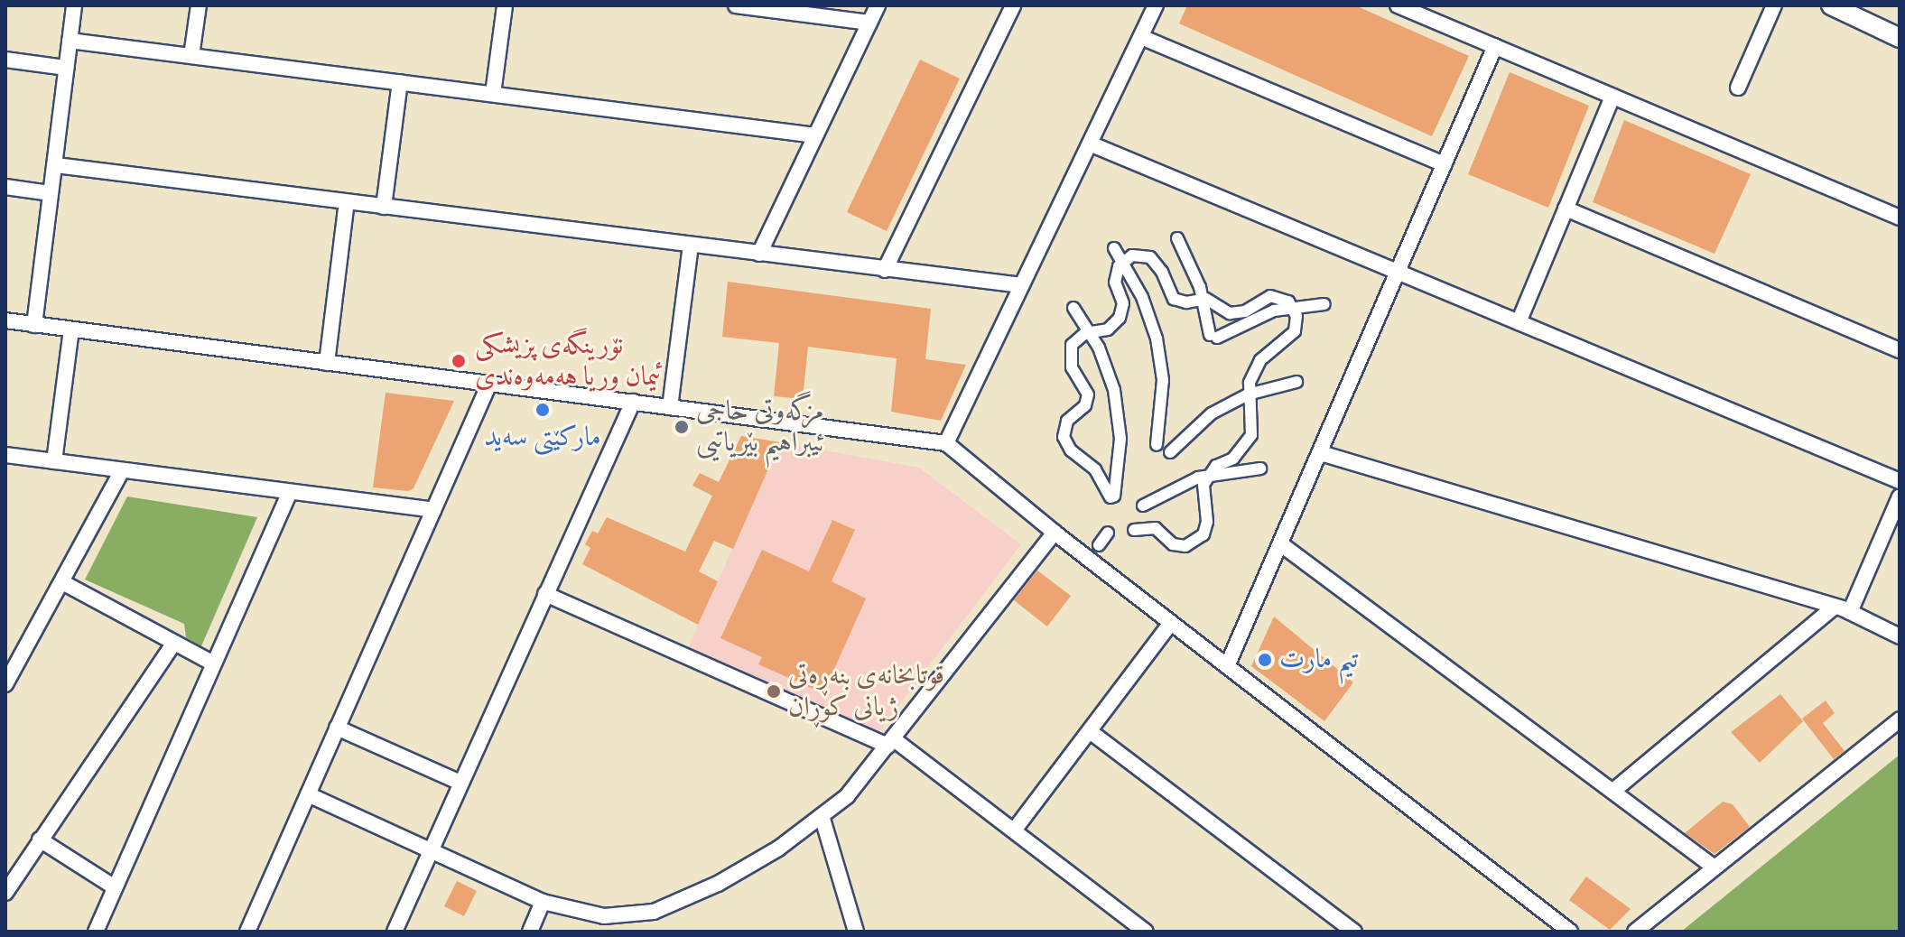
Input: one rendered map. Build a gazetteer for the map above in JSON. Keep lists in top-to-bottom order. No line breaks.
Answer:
{"places":["نۆرینگەی پزیشکی ئیمان وریا هەمەوەندی","مارکێتی سەید","مزگەوتی حاجی ئیبراهیم بێریاتیی","تیم مارت","قوتابخانەی بنەڕەتی ژیانی کوڕان"]}
